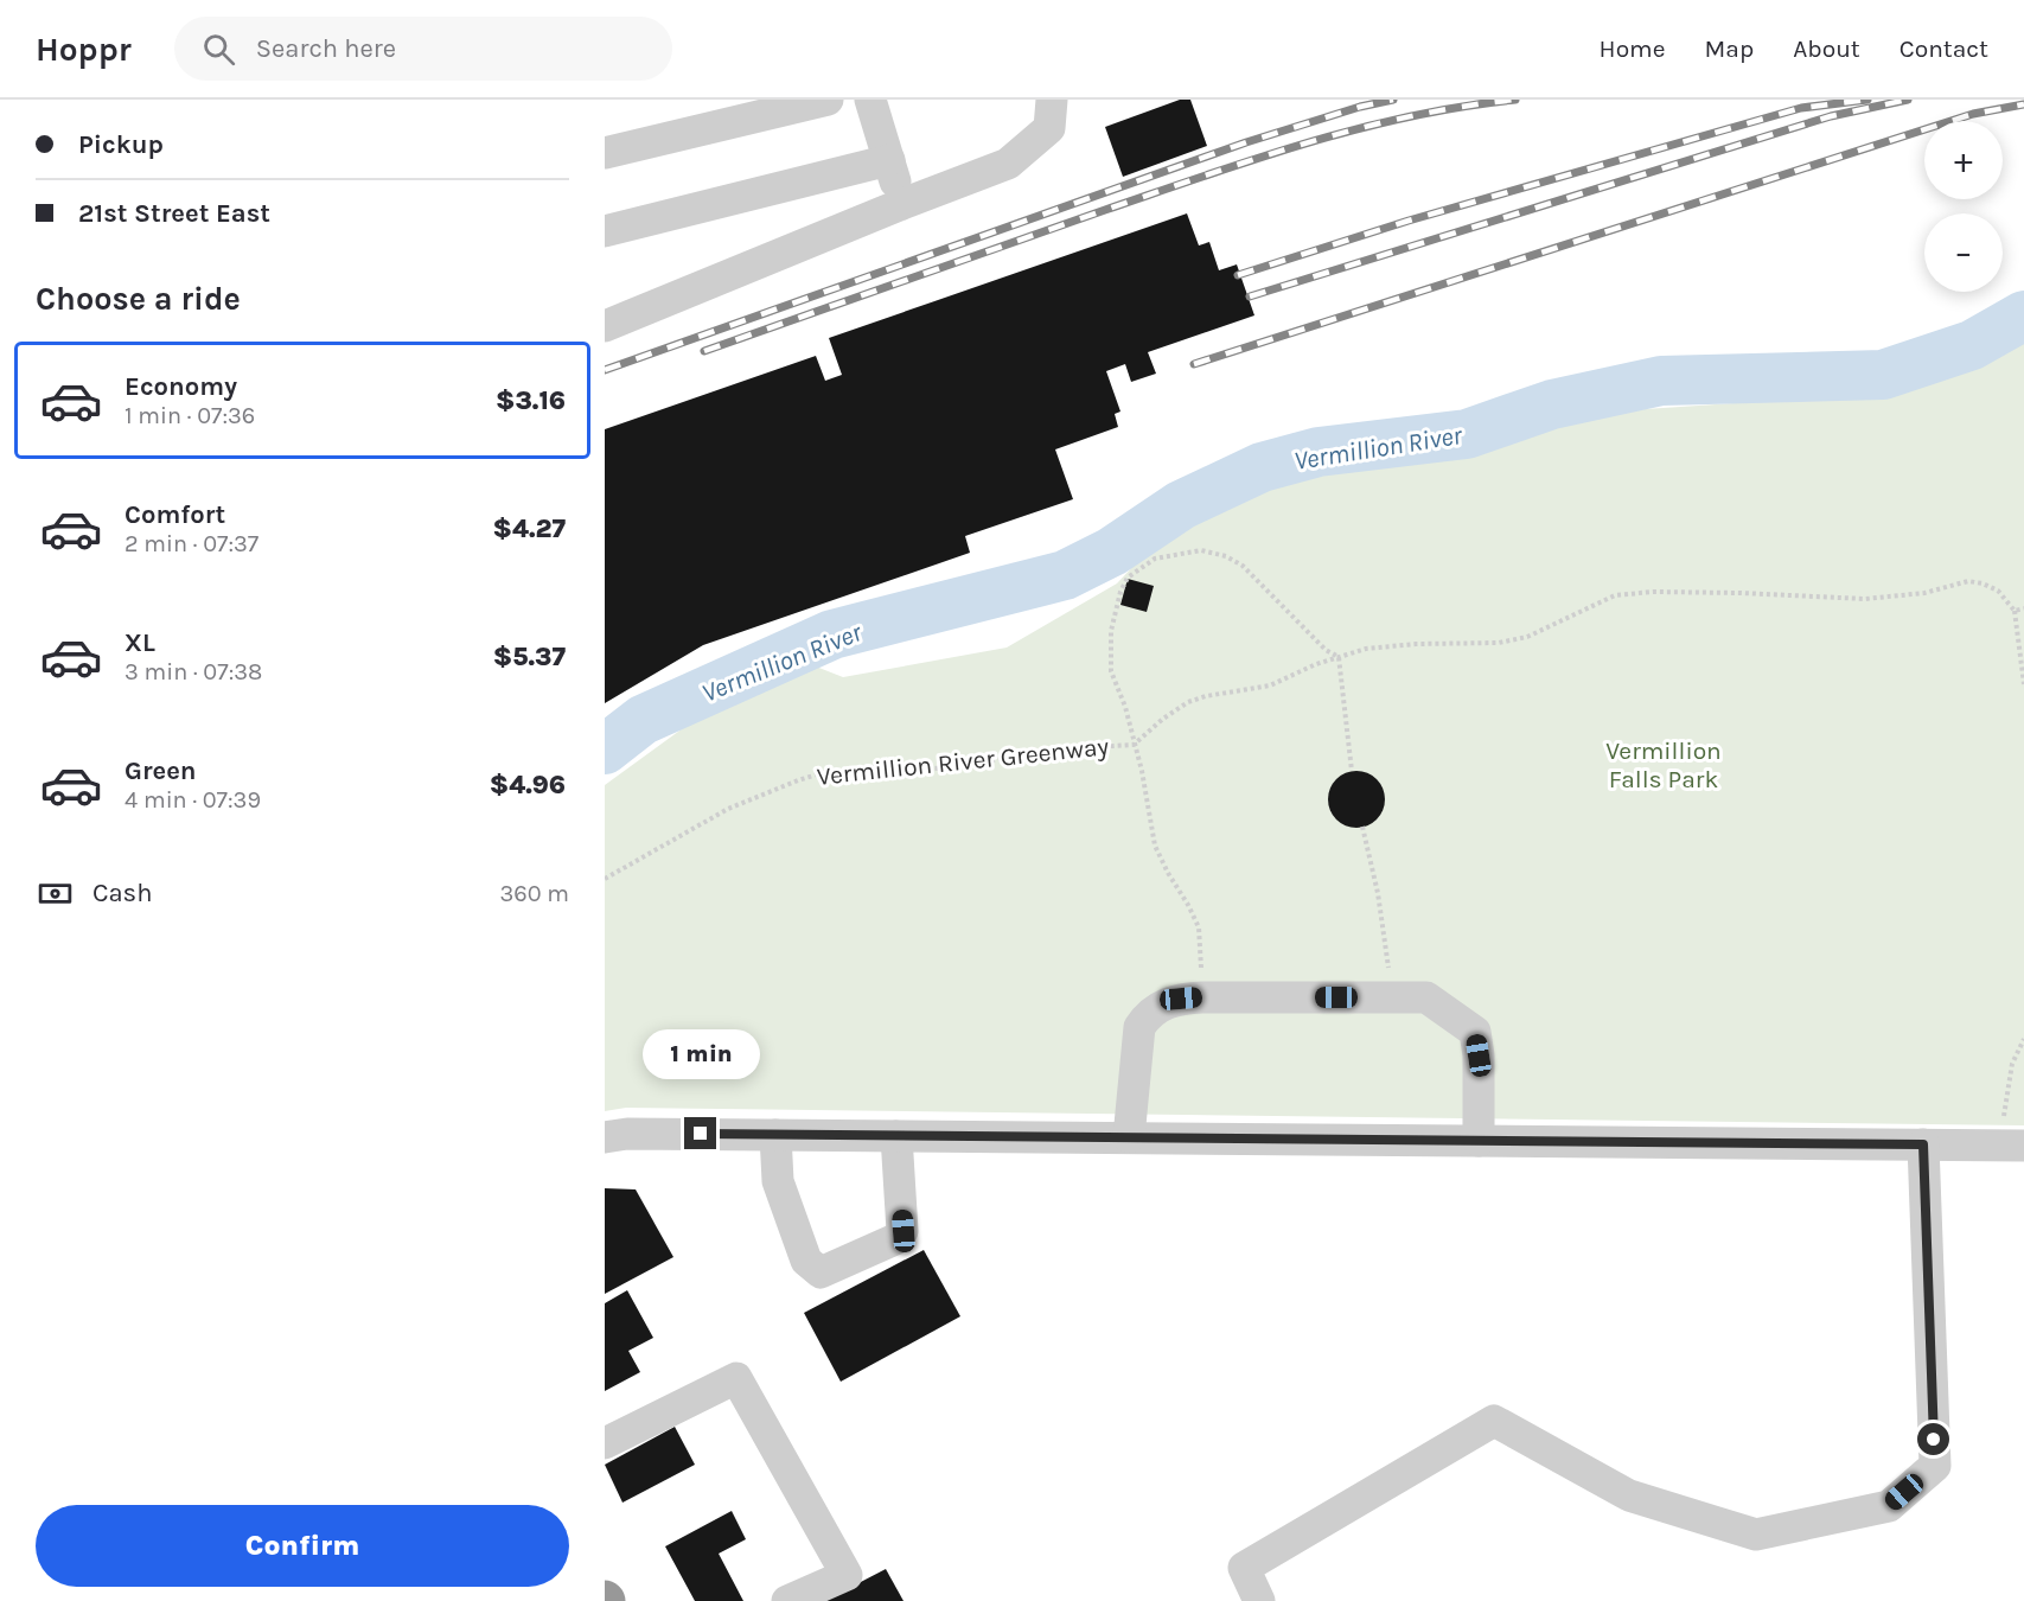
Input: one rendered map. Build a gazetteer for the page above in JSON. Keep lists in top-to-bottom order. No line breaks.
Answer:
{"streets":{"path":["Vermillion River Greenway"]},"water":["Vermillion River"],"parks":["Vermillion Falls Park"],"page":{"header":"Hoppr","search":"Search here","nav":["Home","Map","About","Contact"],"banner":["Pickup","21st Street East"],"map_buttons":["+","−"],"heading":"Choose a ride","list":[{"name":"Economy","note":"1 min · 07:36","value":"$3.16"},{"name":"Comfort","note":"2 min · 07:37","value":"$4.27"},{"name":"XL","note":"3 min · 07:38","value":"$5.37"},{"name":"Green","note":"4 min · 07:39","value":"$4.96"}],"pay":["Cash","360 m"],"bubble":"1 min","buttons":"Confirm"}}
